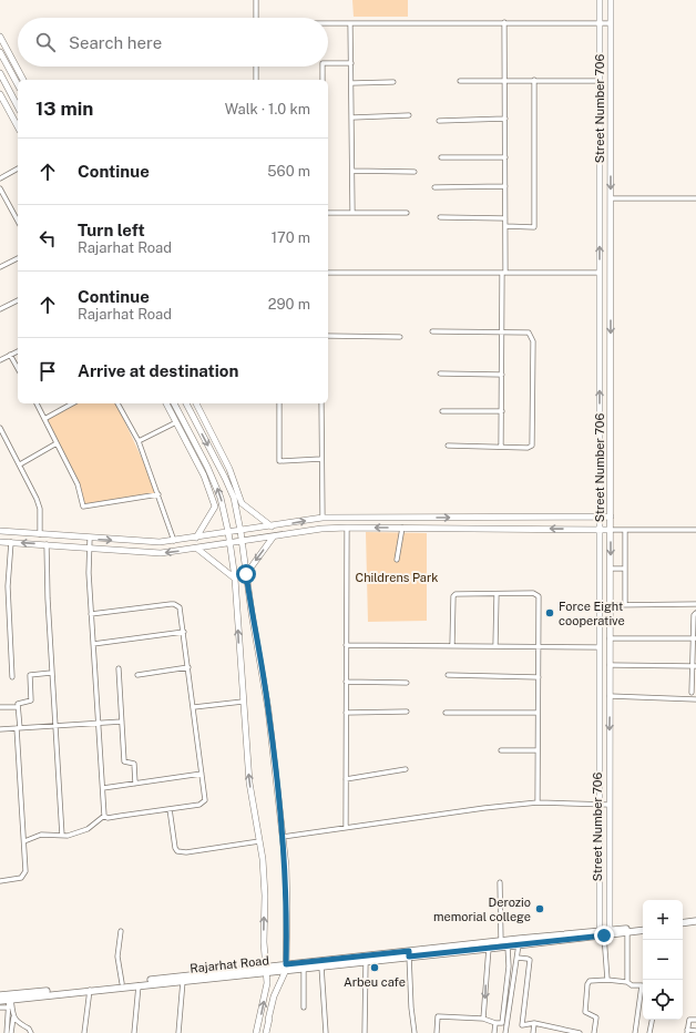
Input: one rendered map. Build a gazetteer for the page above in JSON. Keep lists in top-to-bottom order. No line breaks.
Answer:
{"streets":{"main road":["Rajarhat Road"],"street":["Street Number 706"]},"crossings":[["Street Number 706","Rajarhat Road"]],"parks":["Childrens Park"],"places":["Force Eight cooperative","Derozio memorial college","Arbeu cafe"],"page":{"search":"Search here","heading":["13 min","Walk · 1.0 km"],"list":[["Continue","560 m"],["Turn left","Rajarhat Road","170 m"],["Continue","Rajarhat Road","290 m"],"Arrive at destination"],"map_buttons":["+","−"]}}
